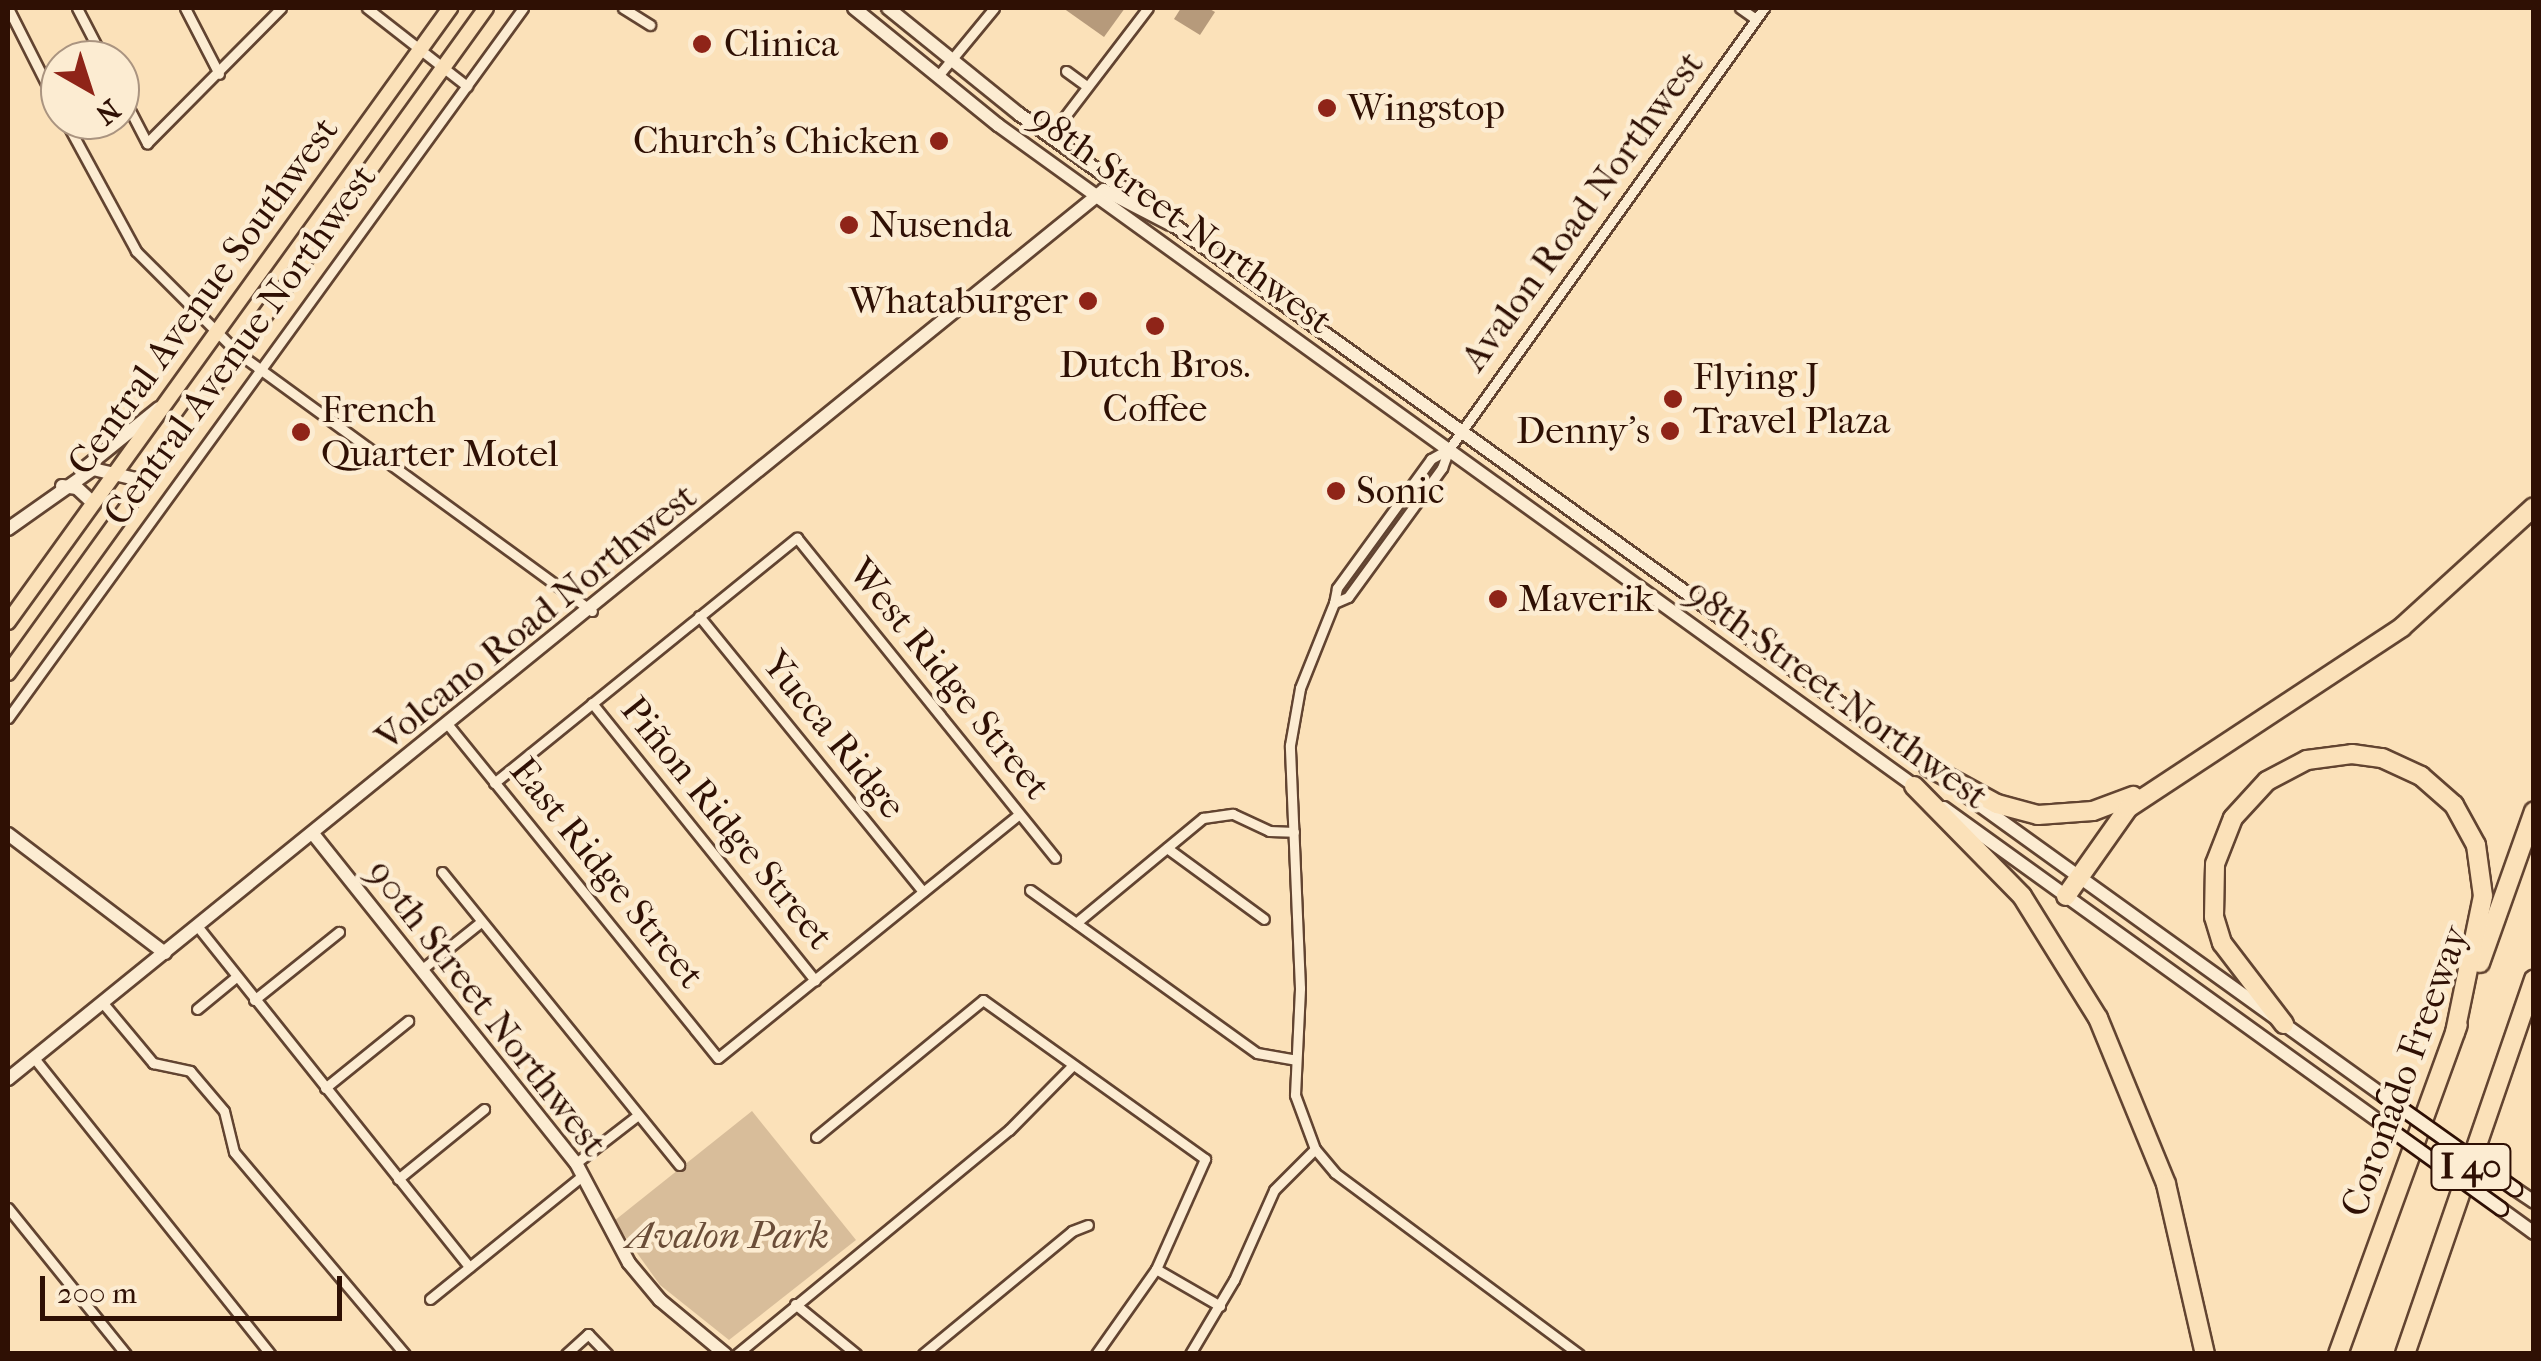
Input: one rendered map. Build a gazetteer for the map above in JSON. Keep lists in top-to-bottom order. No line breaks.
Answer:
{"streets":{"highway":["Coronado Freeway","I 40"],"main road":["98th Street Northwest","Central Avenue Southwest","Central Avenue Northwest","Volcano Road Northwest","90th Street Northwest"],"street":["Avalon Road Northwest","West Ridge Street","Yucca Ridge","Piñon Ridge Street","East Ridge Street"]},"crossings":[["Avalon Road Northwest","98th Street Northwest"],["98th Street Northwest","Volcano Road Northwest"],["Volcano Road Northwest","East Ridge Street"],["Volcano Road Northwest","90th Street Northwest"],["West Ridge Street","Yucca Ridge"],["Piñon Ridge Street","East Ridge Street"]],"parks":["Avalon Park"],"places":["Clinica","Wingstop","Church's Chicken","Nusenda","Whataburger","Dutch Bros. Coffee","Flying J Travel Plaza","Denny's","French Quarter Motel","Sonic","Maverik"],"scale_bar":"200 m","north":"bottom right"}
